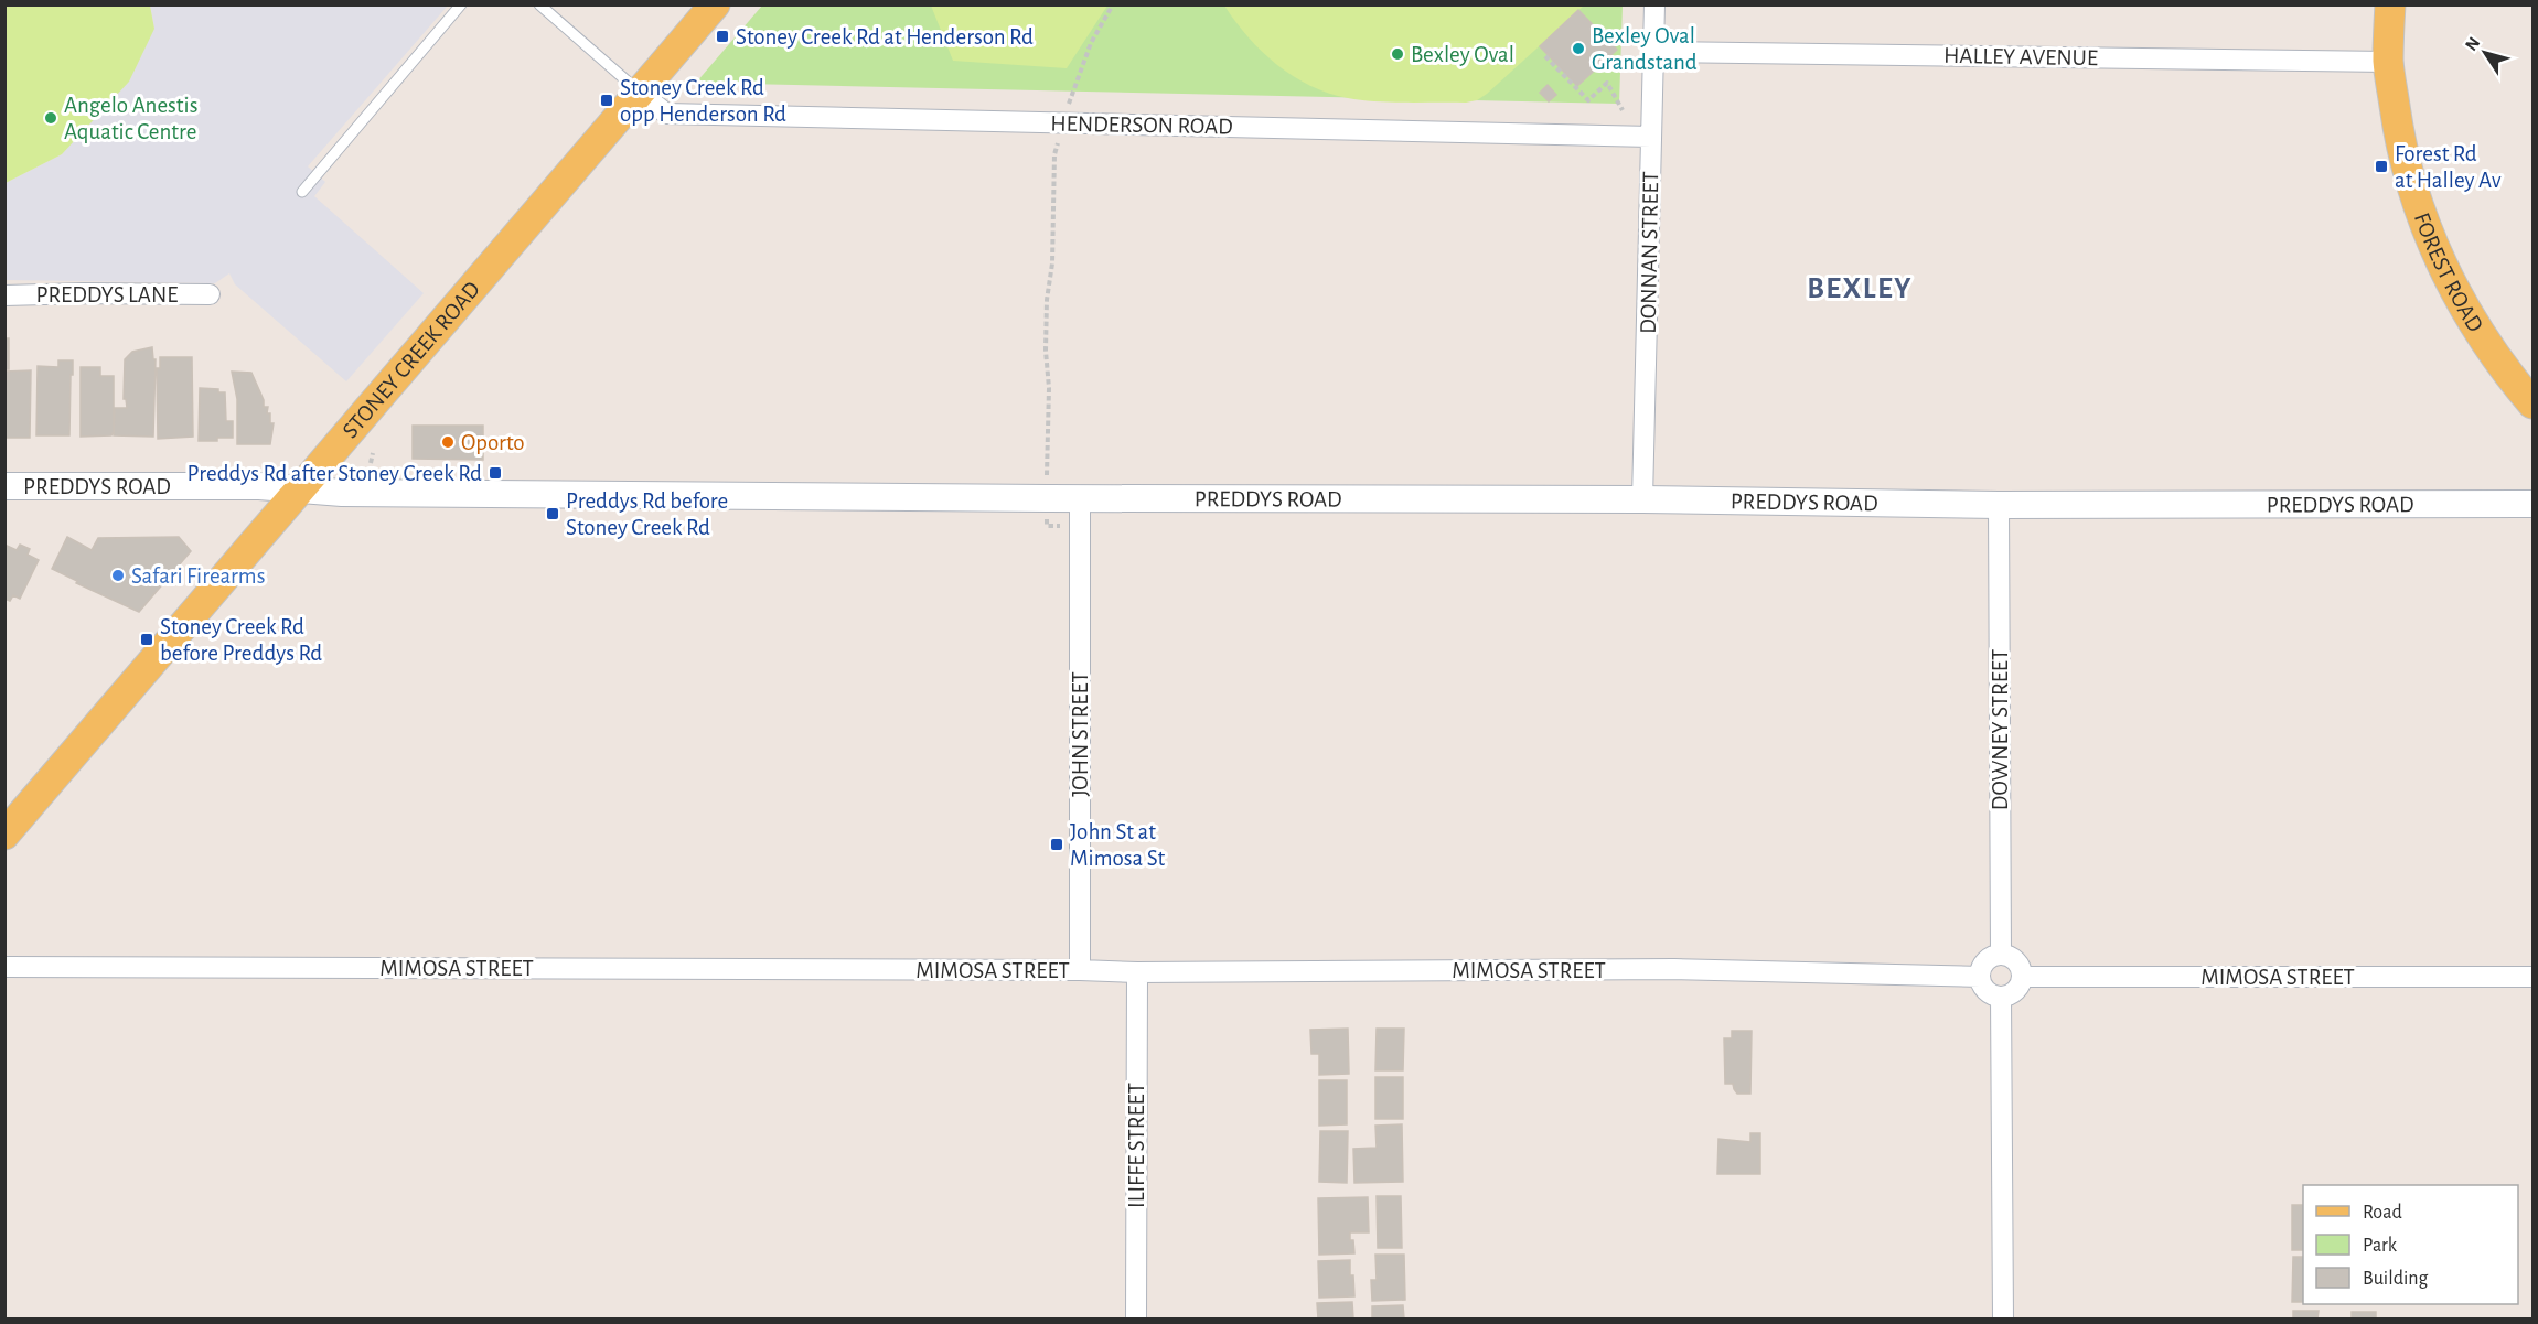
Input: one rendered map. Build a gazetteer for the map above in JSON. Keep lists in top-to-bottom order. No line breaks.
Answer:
{"streets":{"main road":["FOREST ROAD","STONEY CREEK ROAD","PREDDYS ROAD"],"street":["HALLEY AVENUE","HENDERSON ROAD","DONNAN STREET","PREDDYS LANE","DOWNEY STREET","JOHN STREET","MIMOSA STREET","ILIFFE STREET"]},"crossings":[["HALLEY AVENUE","DONNAN STREET"],["HALLEY AVENUE","FOREST ROAD"],["HENDERSON ROAD","DONNAN STREET"],["HENDERSON ROAD","STONEY CREEK ROAD"],["DONNAN STREET","PREDDYS ROAD"],["STONEY CREEK ROAD","PREDDYS ROAD"],["PREDDYS ROAD","DOWNEY STREET"],["PREDDYS ROAD","JOHN STREET"],["DOWNEY STREET","MIMOSA STREET"],["JOHN STREET","MIMOSA STREET"],["MIMOSA STREET","ILIFFE STREET"]],"districts":["BEXLEY"],"places":{"transit":["Stoney Creek Rd at Henderson Rd","Stoney Creek Rd opp Henderson Rd","Forest Rd at Halley Av","Preddys Rd after Stoney Creek Rd","Preddys Rd before Stoney Creek Rd","Stoney Creek Rd before Preddys Rd","John St at Mimosa St"],"other":["Bexley Oval Grandstand","Bexley Oval","Angelo Anestis Aquatic Centre","Oporto","Safari Firearms"]},"legend":["Road","Park","Building"],"north":"top left"}
